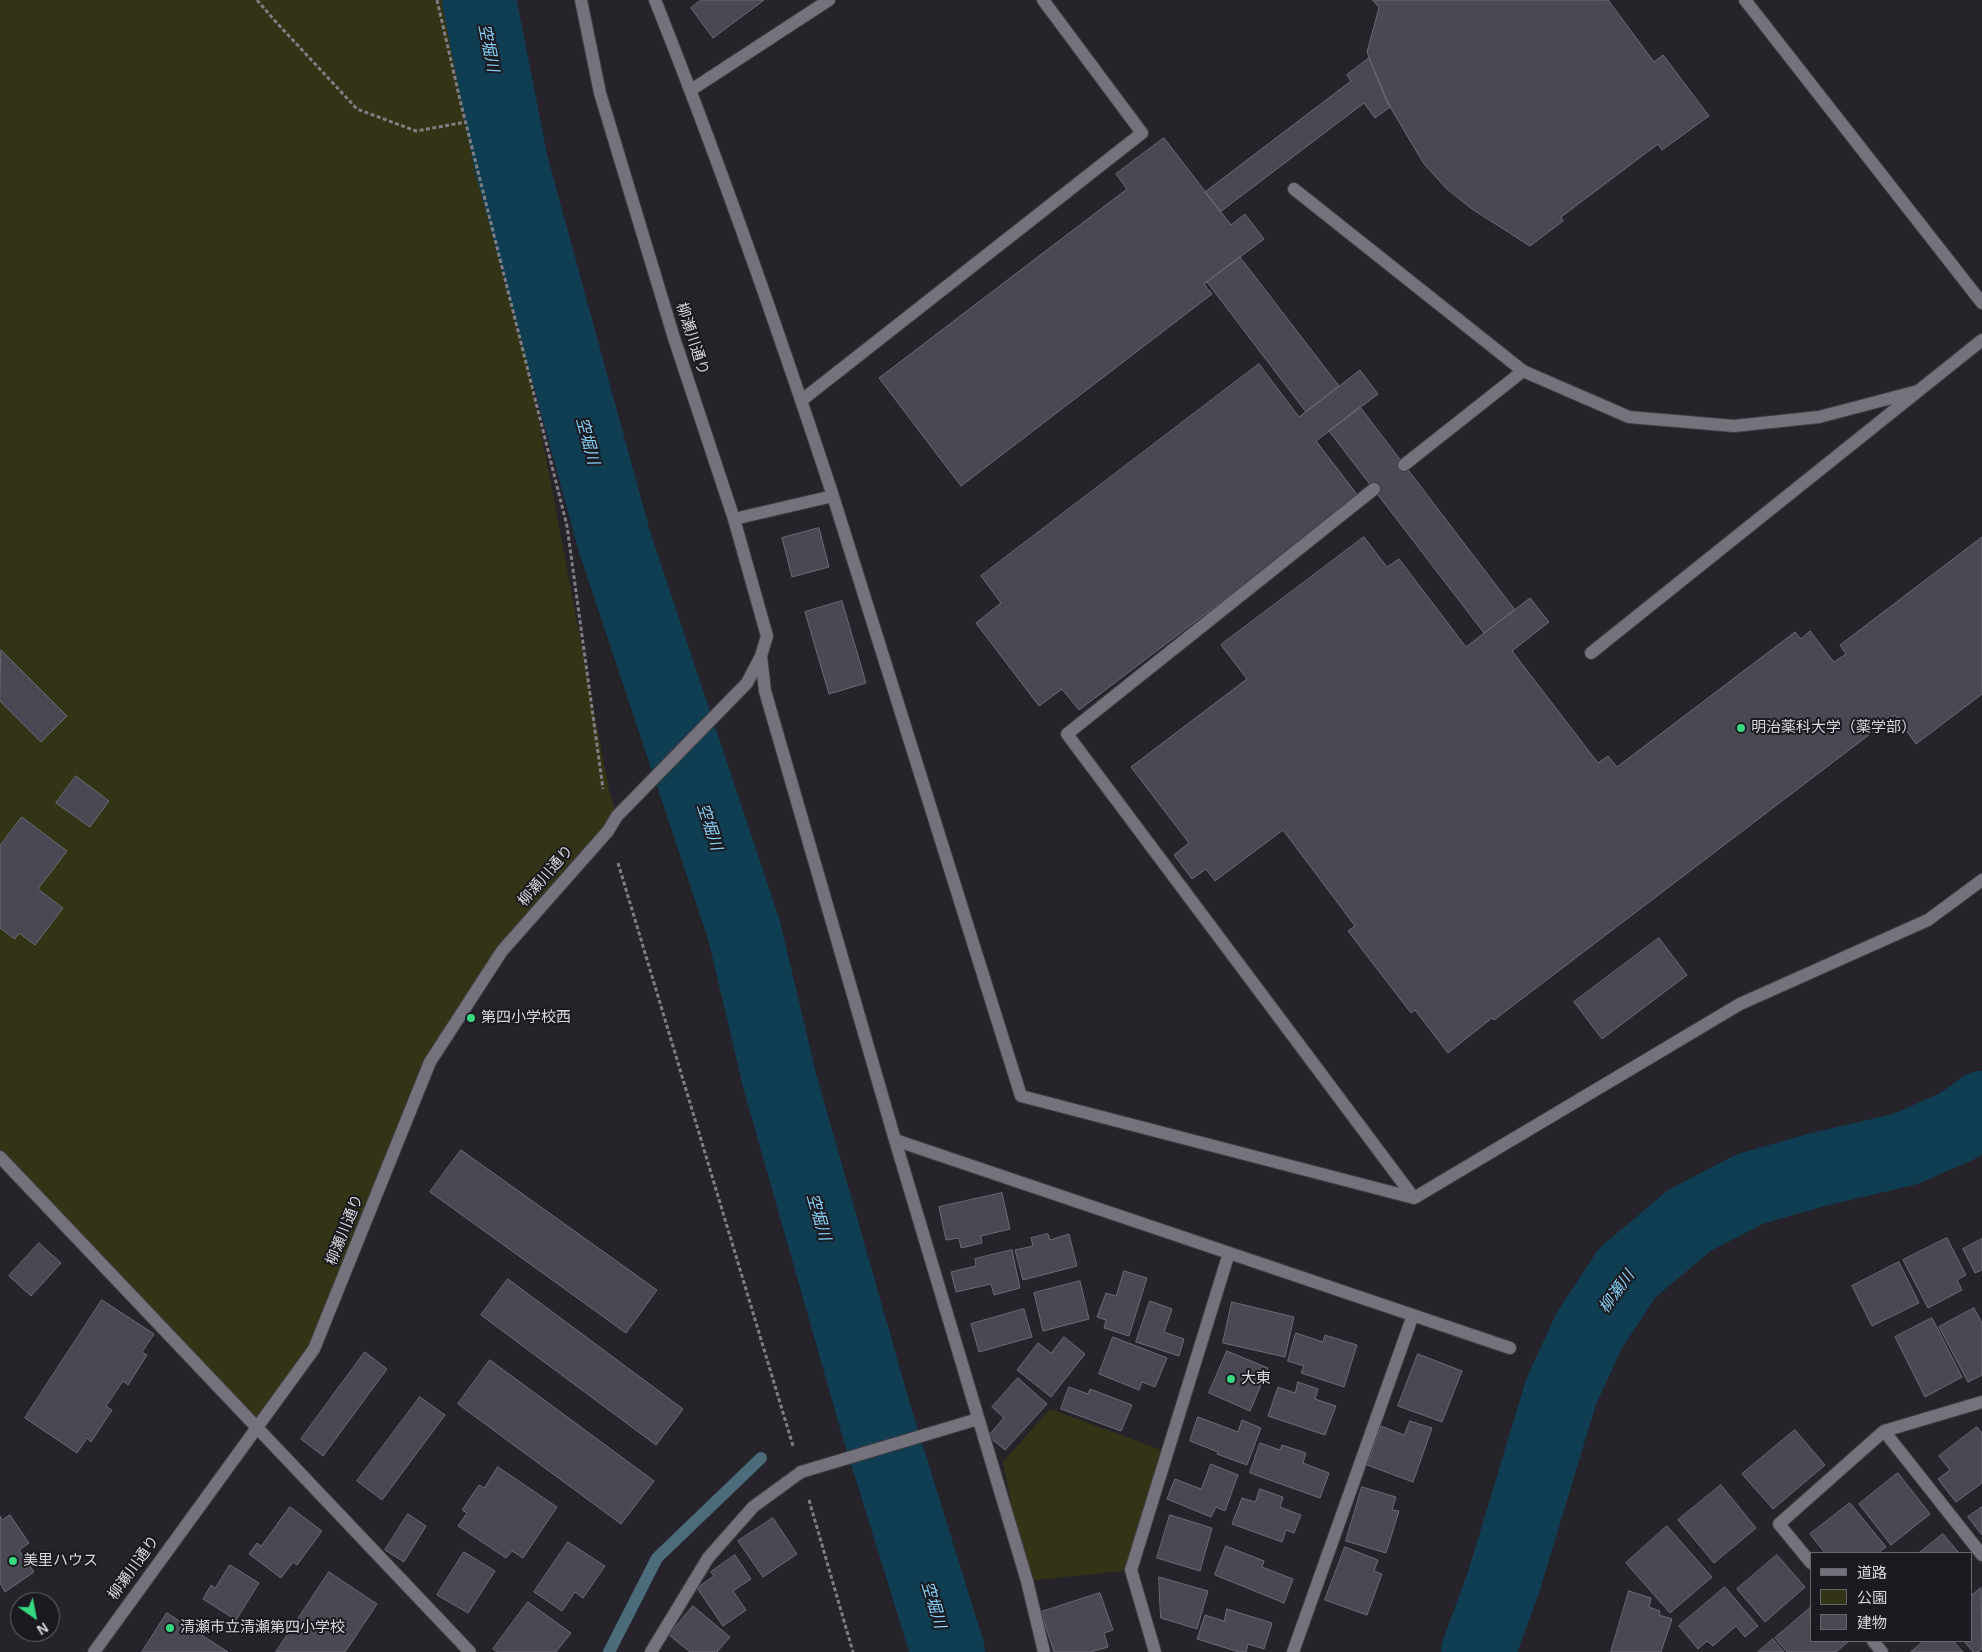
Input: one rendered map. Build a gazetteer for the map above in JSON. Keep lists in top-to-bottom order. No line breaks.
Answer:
{"streets":{"street":["柳瀬川通り"]},"water":["空堀川","柳瀬川"],"places":["明治薬科大学（薬学部）","第四小学校西","大東","美里ハウス","清瀬市立清瀬第四小学校"],"legend":["道路","公園","建物"],"north":"bottom right"}
